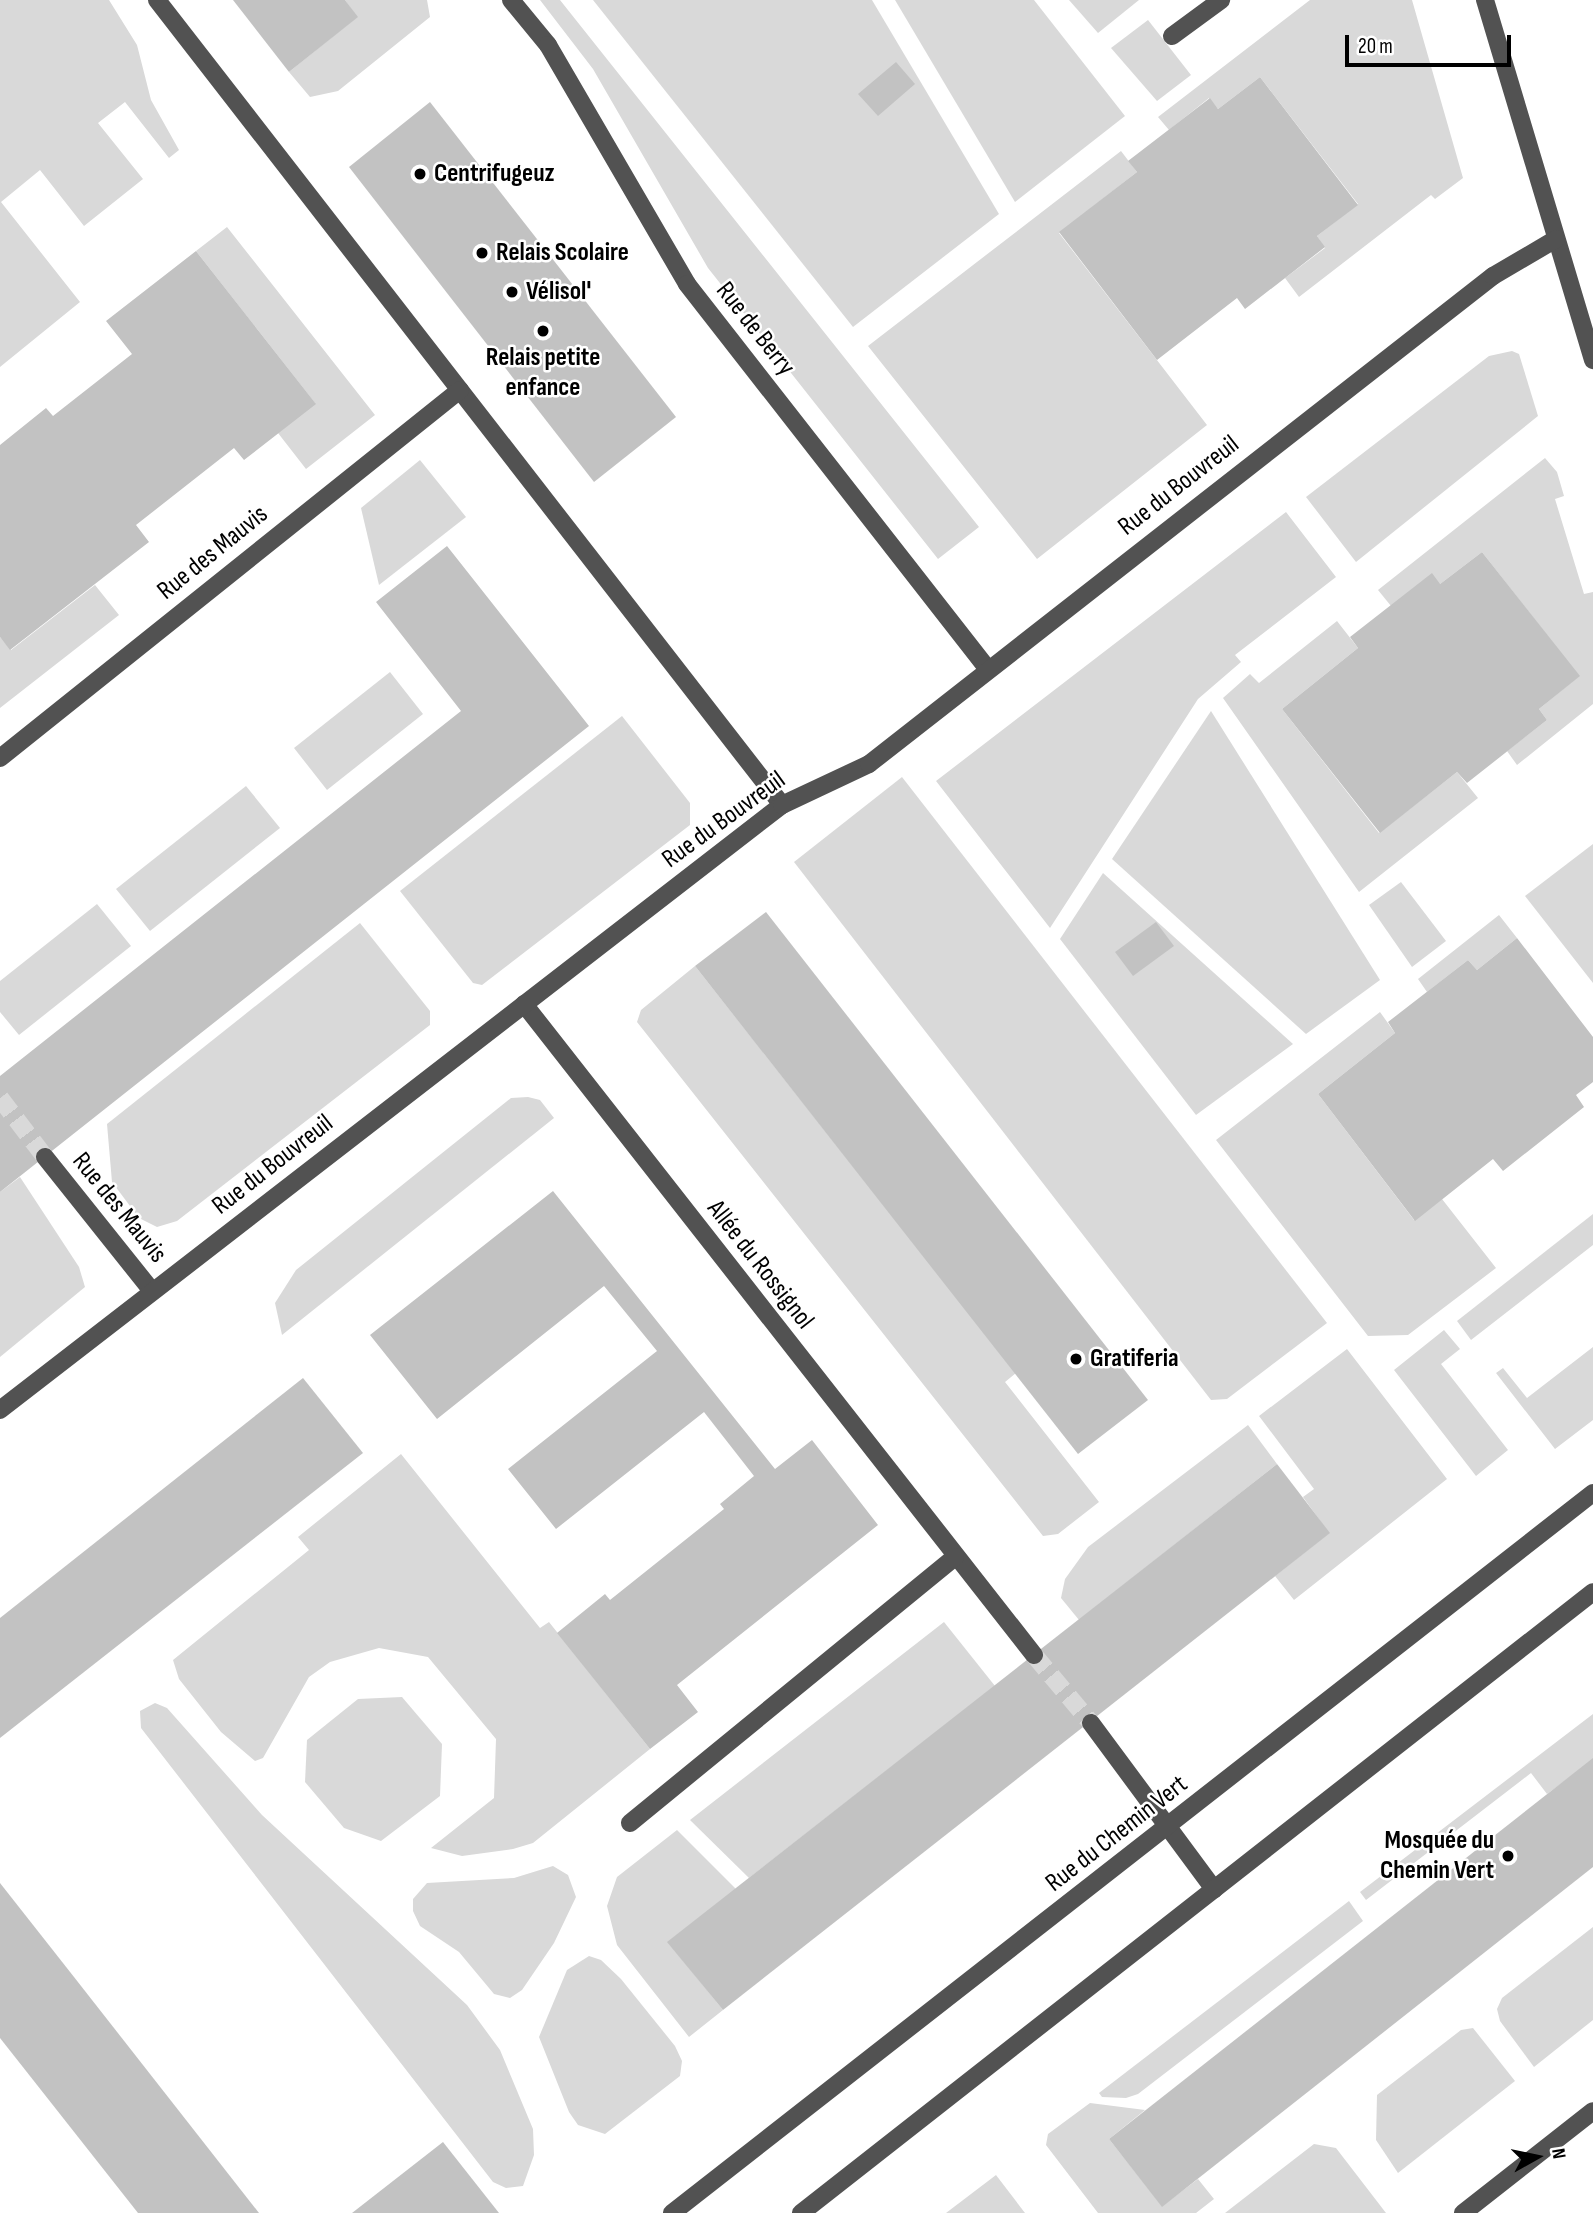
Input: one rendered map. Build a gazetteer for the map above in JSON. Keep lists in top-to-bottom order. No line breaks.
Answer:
{"streets":{"street":["Rue de Berry","Rue du Bouvreuil","Rue des Mauvis","Allée du Rossignol","Rue du Chemin Vert"]},"crossings":[["Rue de Berry","Rue du Bouvreuil"],["Rue du Bouvreuil","Rue des Mauvis"],["Rue du Bouvreuil","Allée du Rossignol"]],"places":["Centrifugeuz","Relais Scolaire","Vélisol'","Relais petite enfance","Gratiferia","Mosquée du Chemin Vert"],"scale_bar":"20 m","north":"right"}
